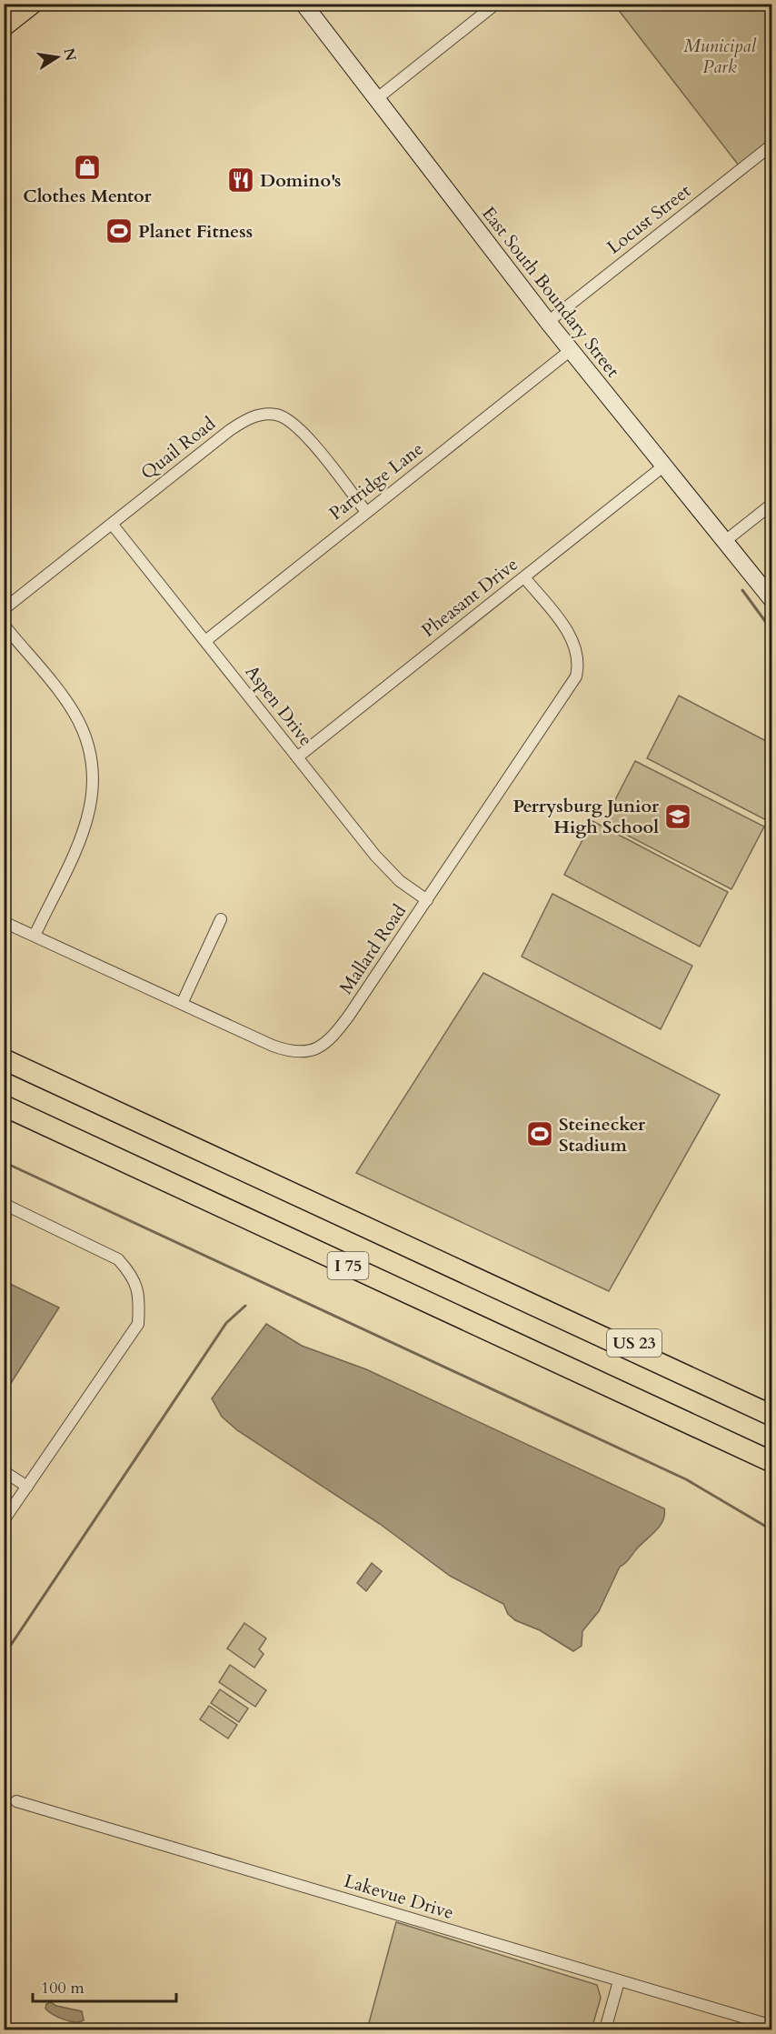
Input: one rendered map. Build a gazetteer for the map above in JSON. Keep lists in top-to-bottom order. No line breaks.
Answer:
{"streets":{"highway":["I 75","US 23"],"street":["Locust Street","East South Boundary Street","Quail Road","Partridge Lane","Pheasant Drive","Aspen Drive","Mallard Road","Lakevue Drive"]},"crossings":[["Locust Street","East South Boundary Street"],["East South Boundary Street","Partridge Lane"],["East South Boundary Street","Pheasant Drive"],["Quail Road","Partridge Lane"],["Quail Road","Aspen Drive"],["Partridge Lane","Aspen Drive"],["Pheasant Drive","Aspen Drive"],["Pheasant Drive","Mallard Road"],["Aspen Drive","Mallard Road"],["I 75","US 23"]],"parks":["Municipal Park"],"places":{"shop":["Clothes Mentor"],"restaurant":["Domino's"],"sports":["Planet Fitness","Steinecker Stadium"],"school or university":["Perrysburg Junior High School"]},"scale_bar":"100 m","north":"right"}
